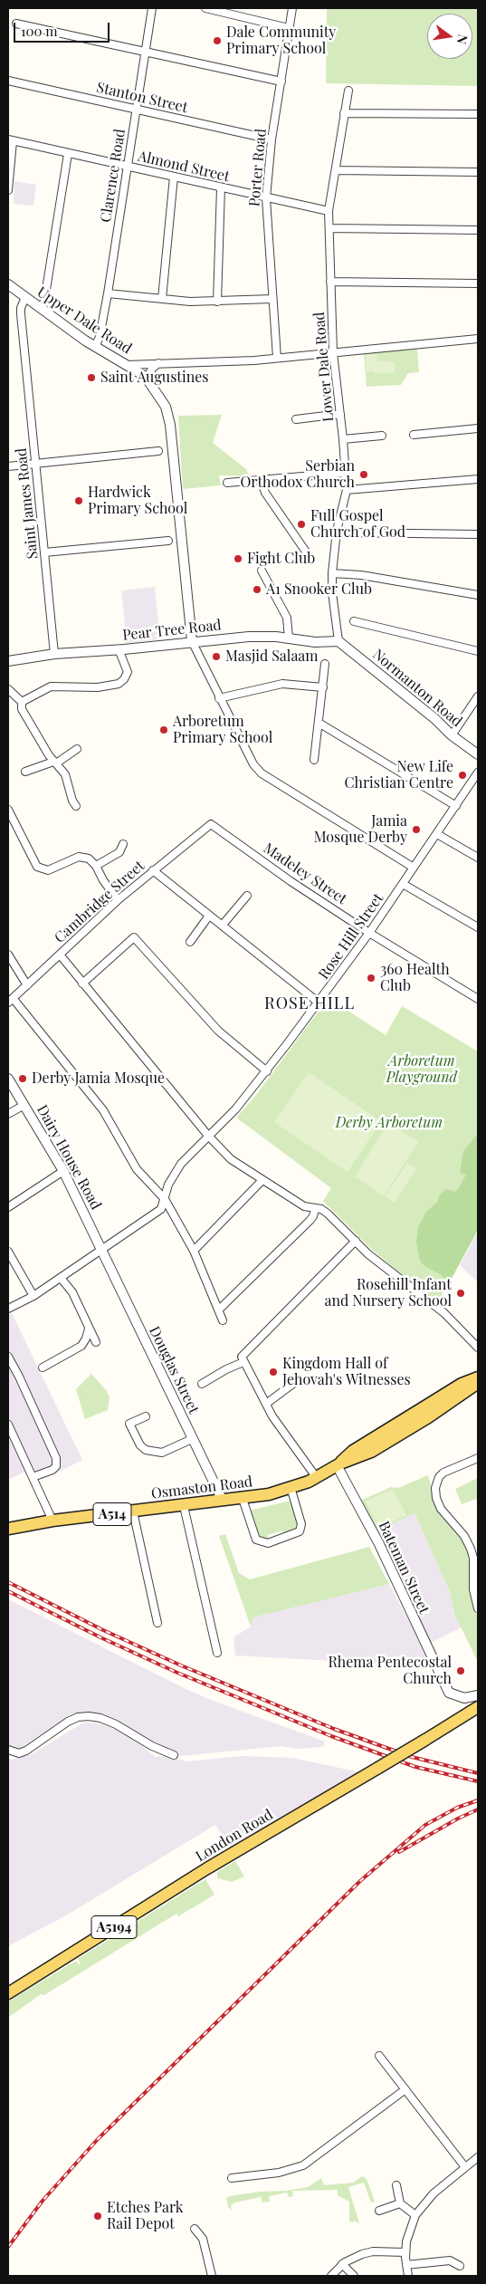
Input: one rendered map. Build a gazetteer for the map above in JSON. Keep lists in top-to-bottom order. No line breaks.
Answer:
{"streets":{"main road":["Osmaston Road","A514","London Road","A5194"],"street":["Stanton Street","Almond Street","Porter Road","Clarence Road","Upper Dale Road","Lower Dale Road","Saint James Road","Pear Tree Road","Normanton Road","Madeley Street","Cambridge Street","Rose Hill Street","Dairy House Road","Douglas Street","Bateman Street"]},"crossings":[["Stanton Street","Porter Road"],["Stanton Street","Clarence Road"],["Almond Street","Porter Road"],["Almond Street","Clarence Road"],["Almond Street","Lower Dale Road"],["Clarence Road","Upper Dale Road"],["Upper Dale Road","Saint James Road"],["Lower Dale Road","Pear Tree Road"],["Lower Dale Road","Normanton Road"],["Saint James Road","Pear Tree Road"],["Pear Tree Road","Normanton Road"],["Madeley Street","Cambridge Street"],["Madeley Street","Rose Hill Street"],["Rose Hill Street","Dairy House Road"],["Rose Hill Street","Douglas Street"],["Dairy House Road","Douglas Street"],["Douglas Street","Osmaston Road"],["Osmaston Road","Bateman Street"]],"districts":["ROSE HILL"],"parks":["Arboretum Playground","Derby Arboretum"],"places":["Dale Community Primary School","Saint Augustines","Serbian Orthodox Church","Hardwick Primary School","Full Gospel Church of God","Fight Club","A1 Snooker Club","Masjid Salaam","Arboretum Primary School","New Life Christian Centre","Jamia Mosque Derby","360 Health Club","Derby Jamia Mosque","Rosehill Infant and Nursery School","Kingdom Hall of Jehovah's Witnesses","Rhema Pentecostal Church","Etches Park Rail Depot"],"scale_bar":"100 m","north":"right"}
